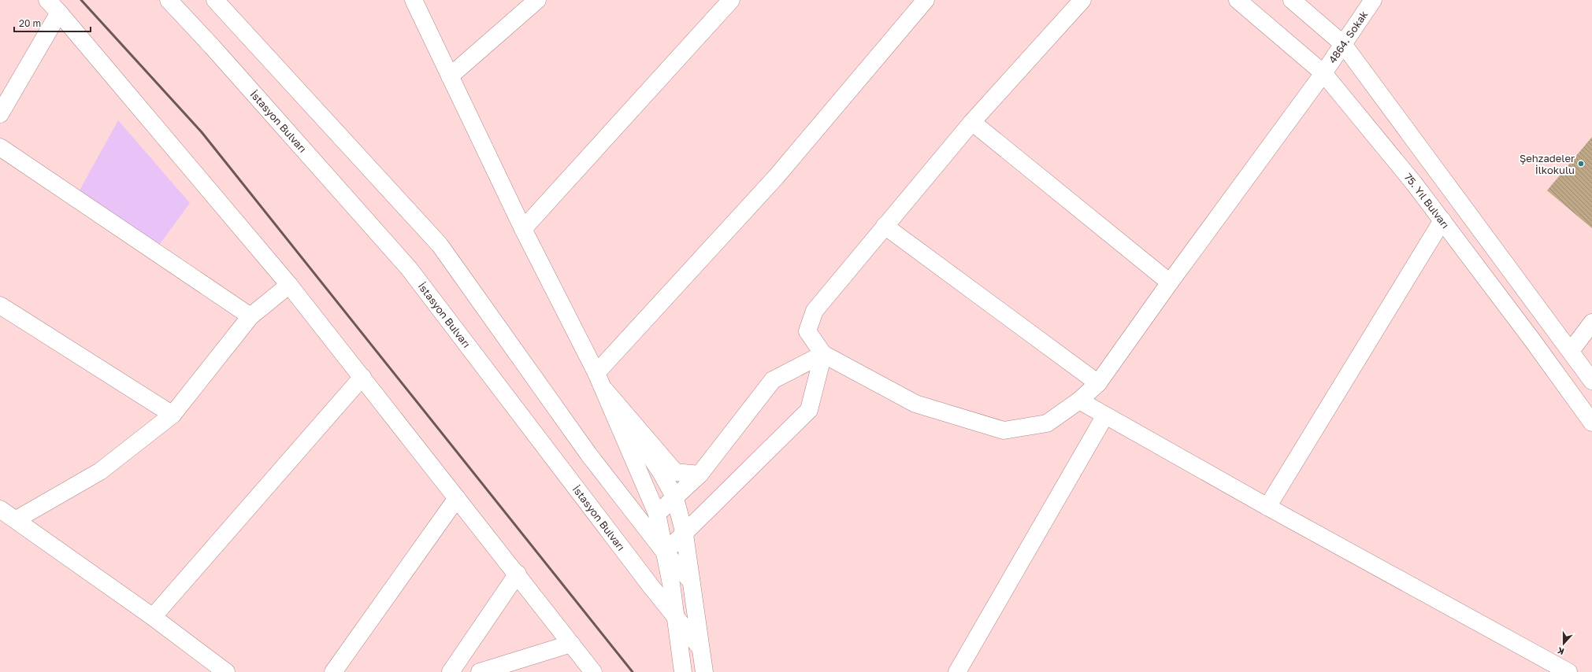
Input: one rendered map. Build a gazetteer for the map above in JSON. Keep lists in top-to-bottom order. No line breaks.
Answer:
{"streets":{"street":["4864. Sokak","İstasyon Bulvarı","75. Yıl Bulvarı"]},"crossings":[["4864. Sokak","75. Yıl Bulvarı"]],"places":["Şehzadeler İlkokulu"],"scale_bar":"20 m","north":"bottom"}
